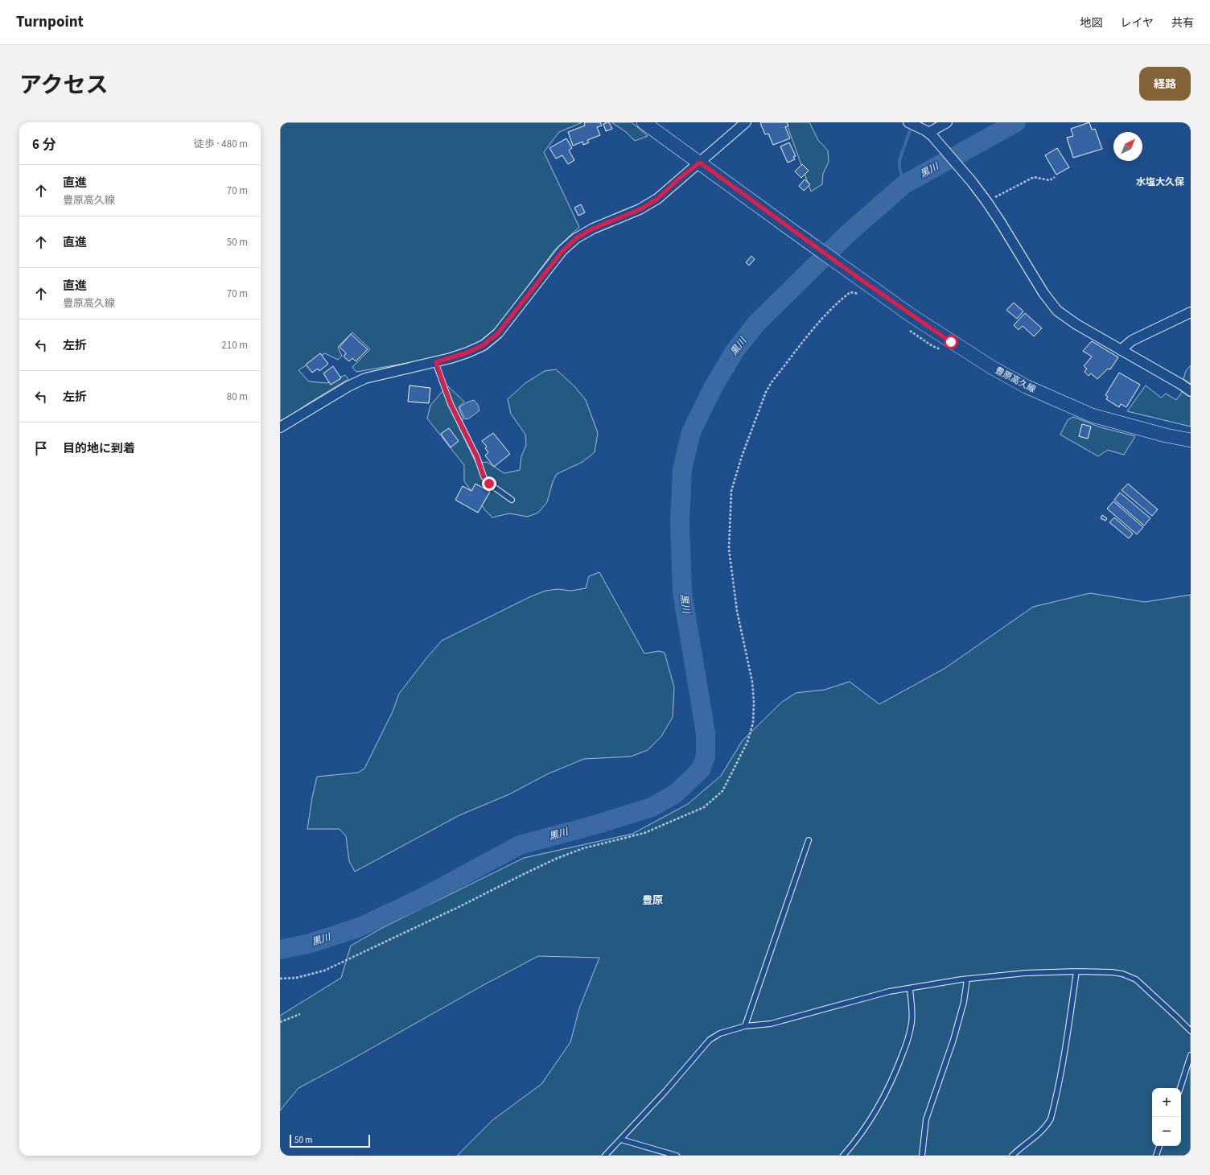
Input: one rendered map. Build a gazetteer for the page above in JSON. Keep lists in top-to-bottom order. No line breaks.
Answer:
{"streets":{"main road":["豊原高久線"]},"districts":["水塩大久保","豊原"],"water":["黒川"],"scale_bar":"50 m","north":"top right","page":{"header":"Turnpoint","nav":["地図","レイヤ","共有"],"title":"アクセス","buttons":"経路","heading":["6 分","徒歩 · 480 m"],"list":[["直進","豊原高久線","70 m"],["直進","50 m"],["直進","豊原高久線","70 m"],["左折","210 m"],["左折","80 m"],"目的地に到着"],"map_buttons":["+","−"],"scale":"50 m"}}
